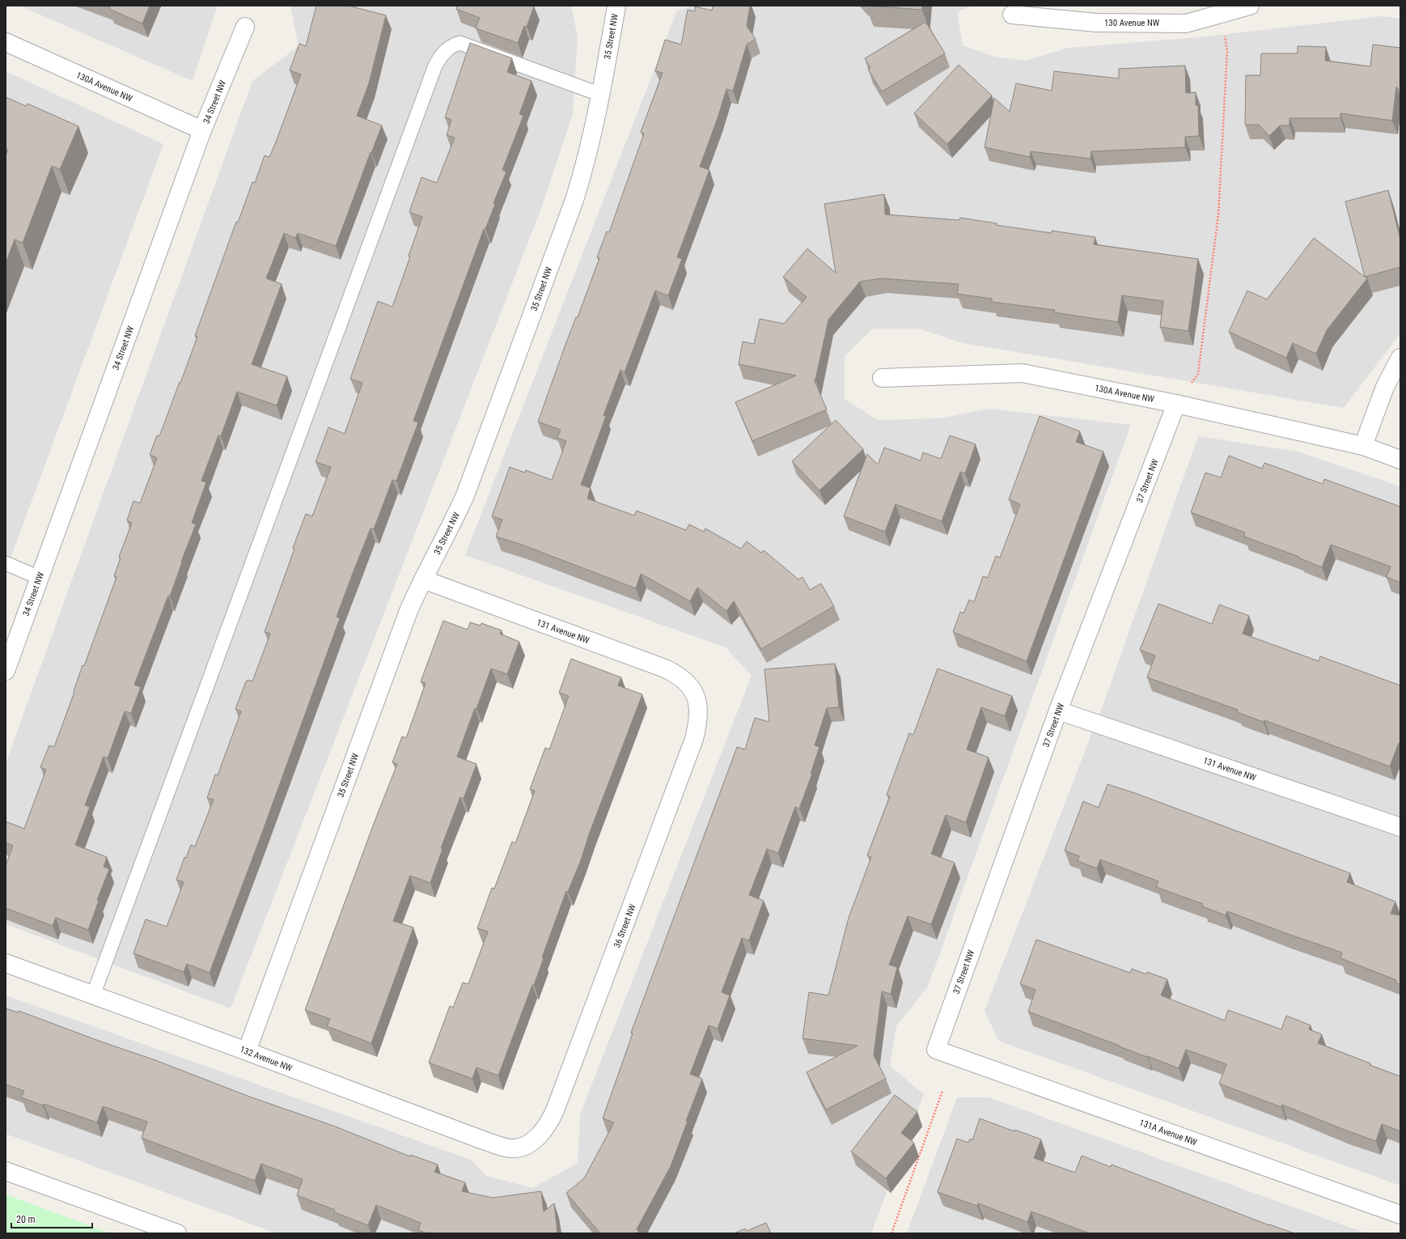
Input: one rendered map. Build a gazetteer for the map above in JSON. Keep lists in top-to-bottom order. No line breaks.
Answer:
{"streets":{"street":["130 Avenue NW","35 Street NW","130A Avenue NW","34 Street NW","37 Street NW","131 Avenue NW","36 Street NW","132 Avenue NW","131A Avenue NW"]},"crossings":[["35 Street NW","131 Avenue NW"],["35 Street NW","132 Avenue NW"],["130A Avenue NW","34 Street NW"],["130A Avenue NW","37 Street NW"],["37 Street NW","131 Avenue NW"],["37 Street NW","131A Avenue NW"],["131 Avenue NW","36 Street NW"],["36 Street NW","132 Avenue NW"]],"scale_bar":"20 m"}
